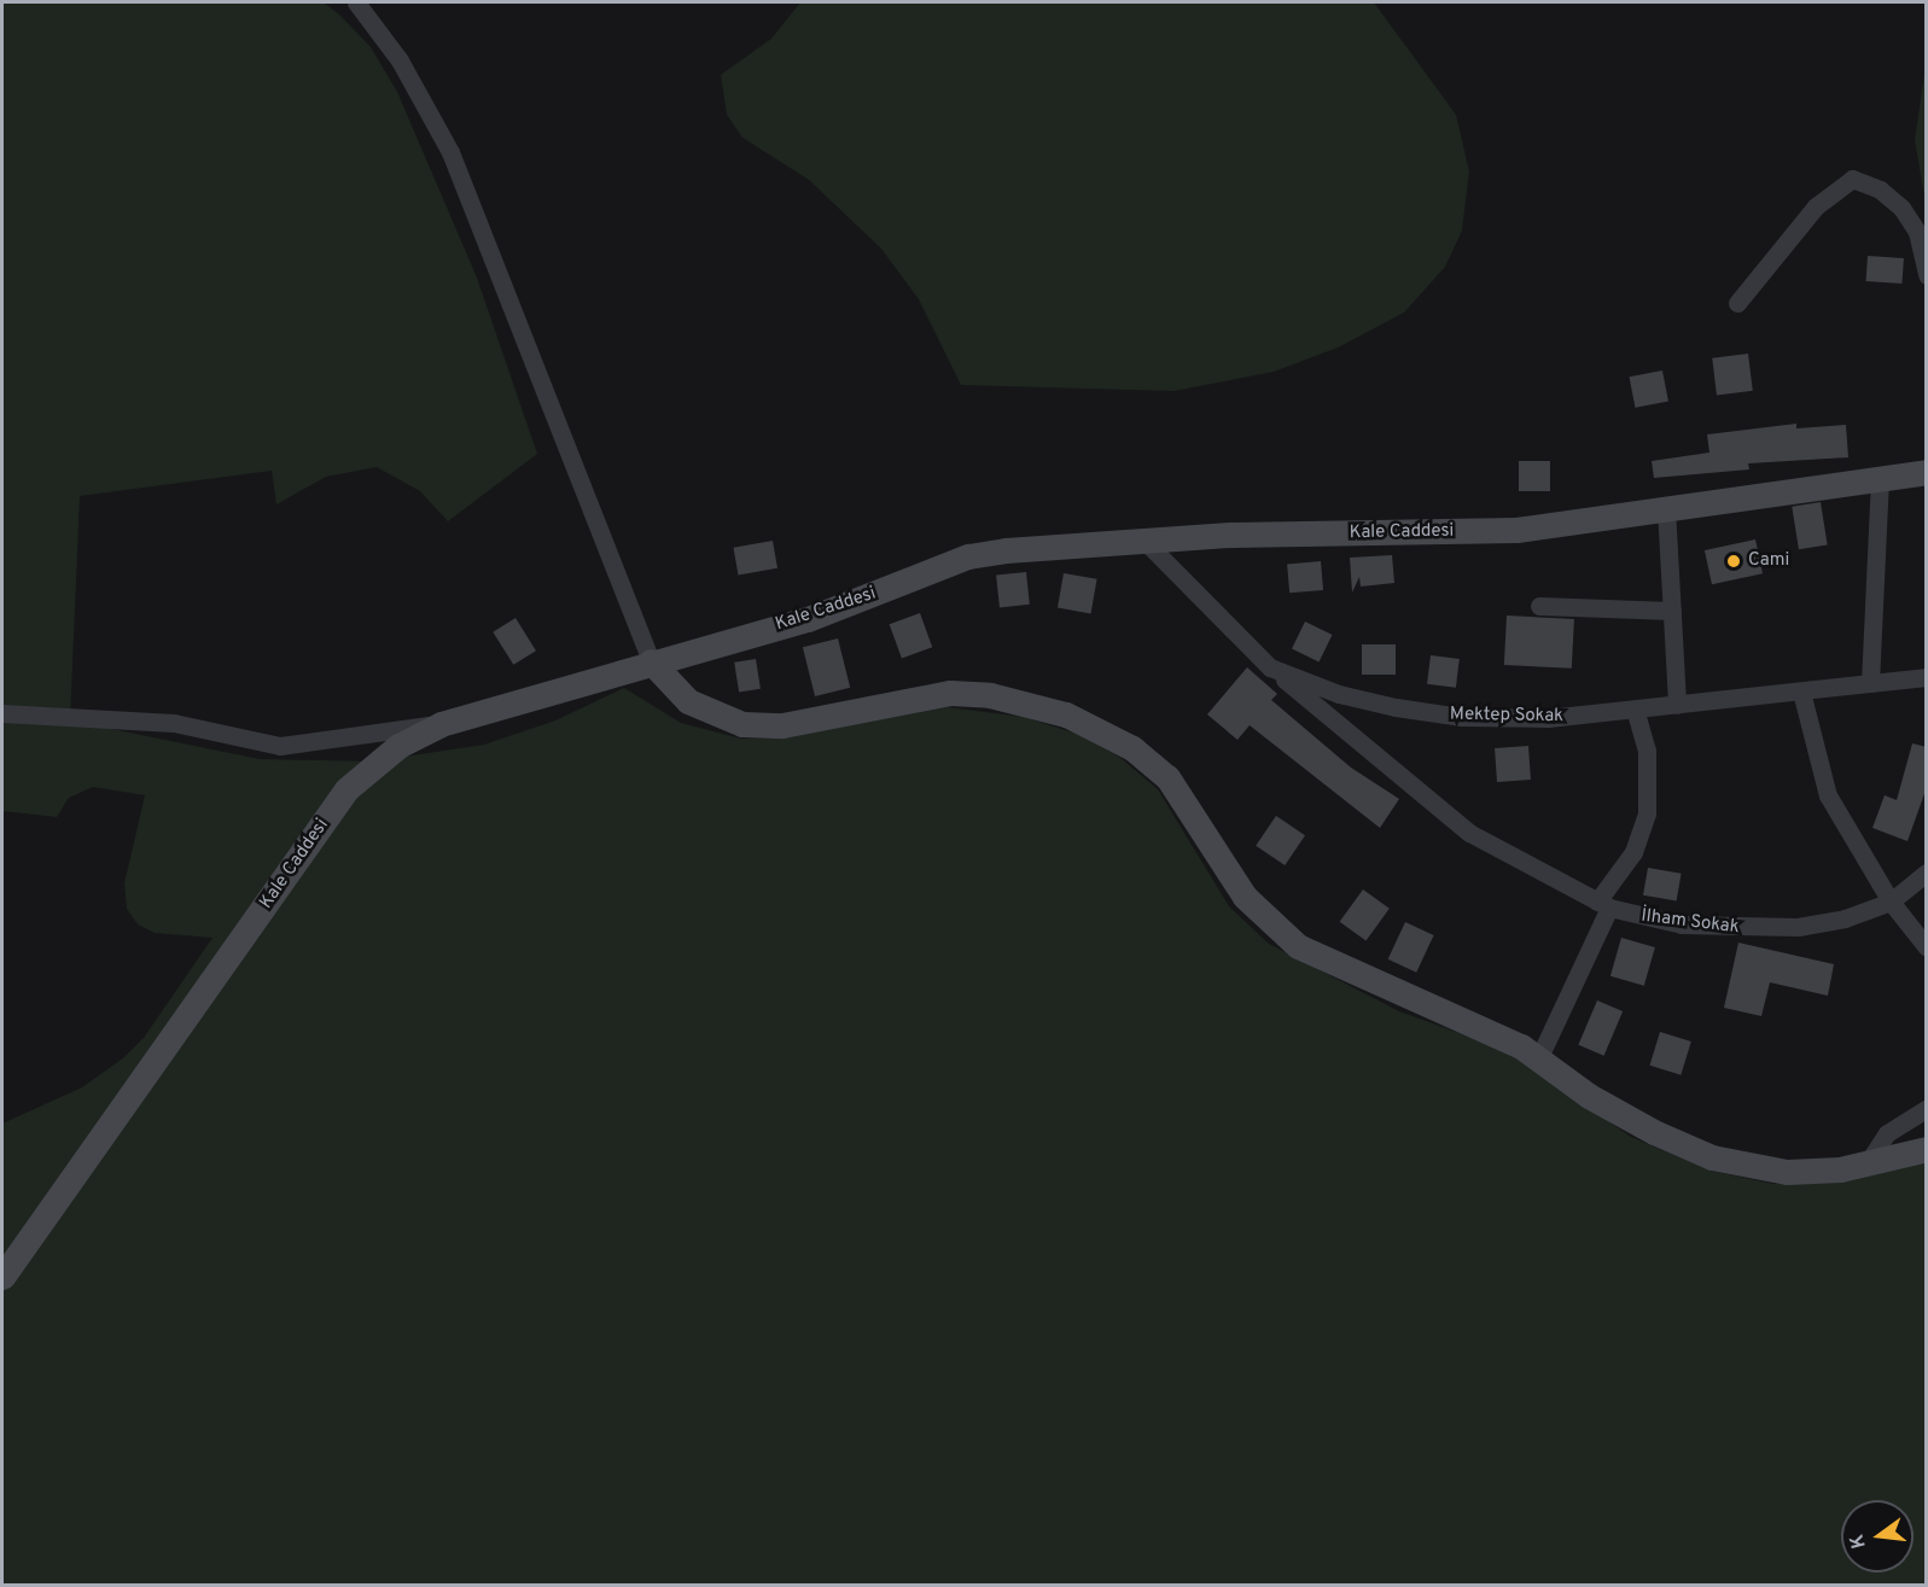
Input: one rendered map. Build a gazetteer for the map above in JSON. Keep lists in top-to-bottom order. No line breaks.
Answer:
{"streets":{"street":["Kale Caddesi","Mektep Sokak","İlham Sokak"]},"crossings":[["Kale Caddesi","Mektep Sokak"],["Mektep Sokak","İlham Sokak"]],"places":["Cami"],"north":"left"}
